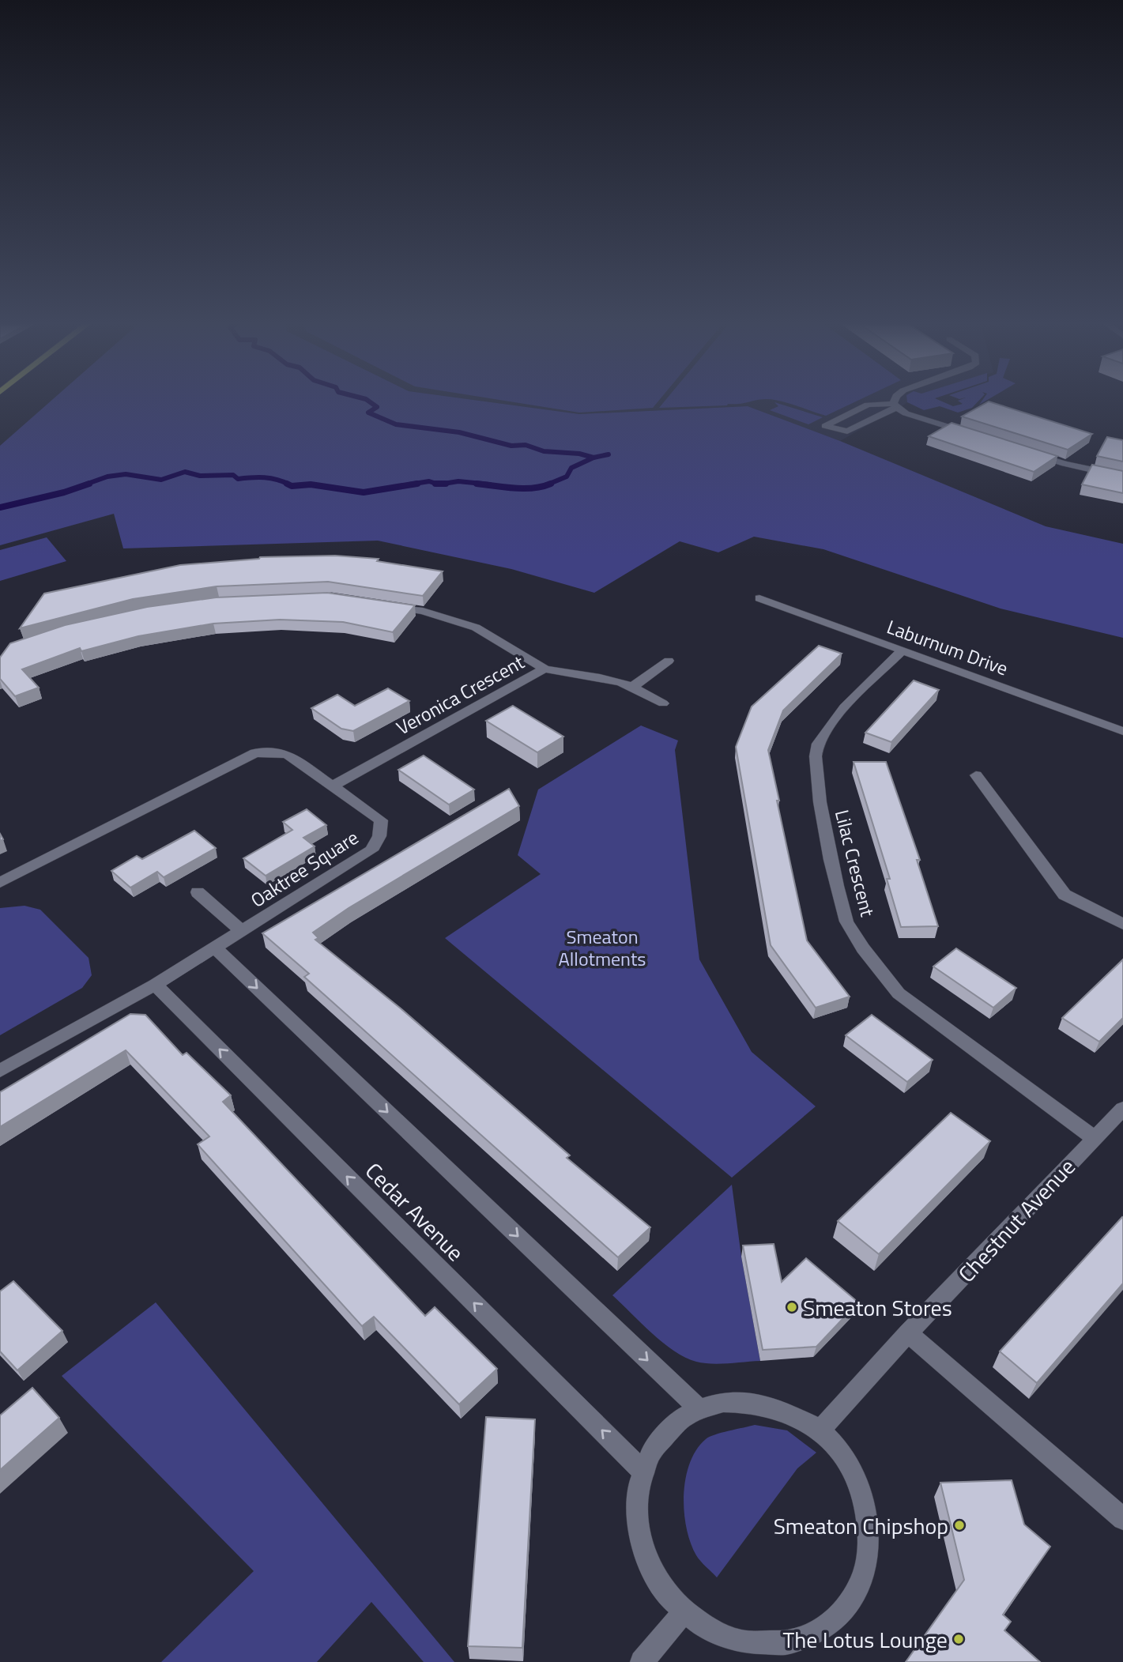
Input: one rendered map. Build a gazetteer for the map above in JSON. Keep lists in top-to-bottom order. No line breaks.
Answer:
{"streets":{"street":["Laburnum Drive","Veronica Crescent","Lilac Crescent","Oaktree Square","Cedar Avenue","Chestnut Avenue"]},"crossings":[["Laburnum Drive","Lilac Crescent"],["Veronica Crescent","Oaktree Square"],["Lilac Crescent","Chestnut Avenue"],["Oaktree Square","Cedar Avenue"]],"parks":["Smeaton Allotments"],"places":["Smeaton Stores","Smeaton Chipshop","The Lotus Lounge"]}
